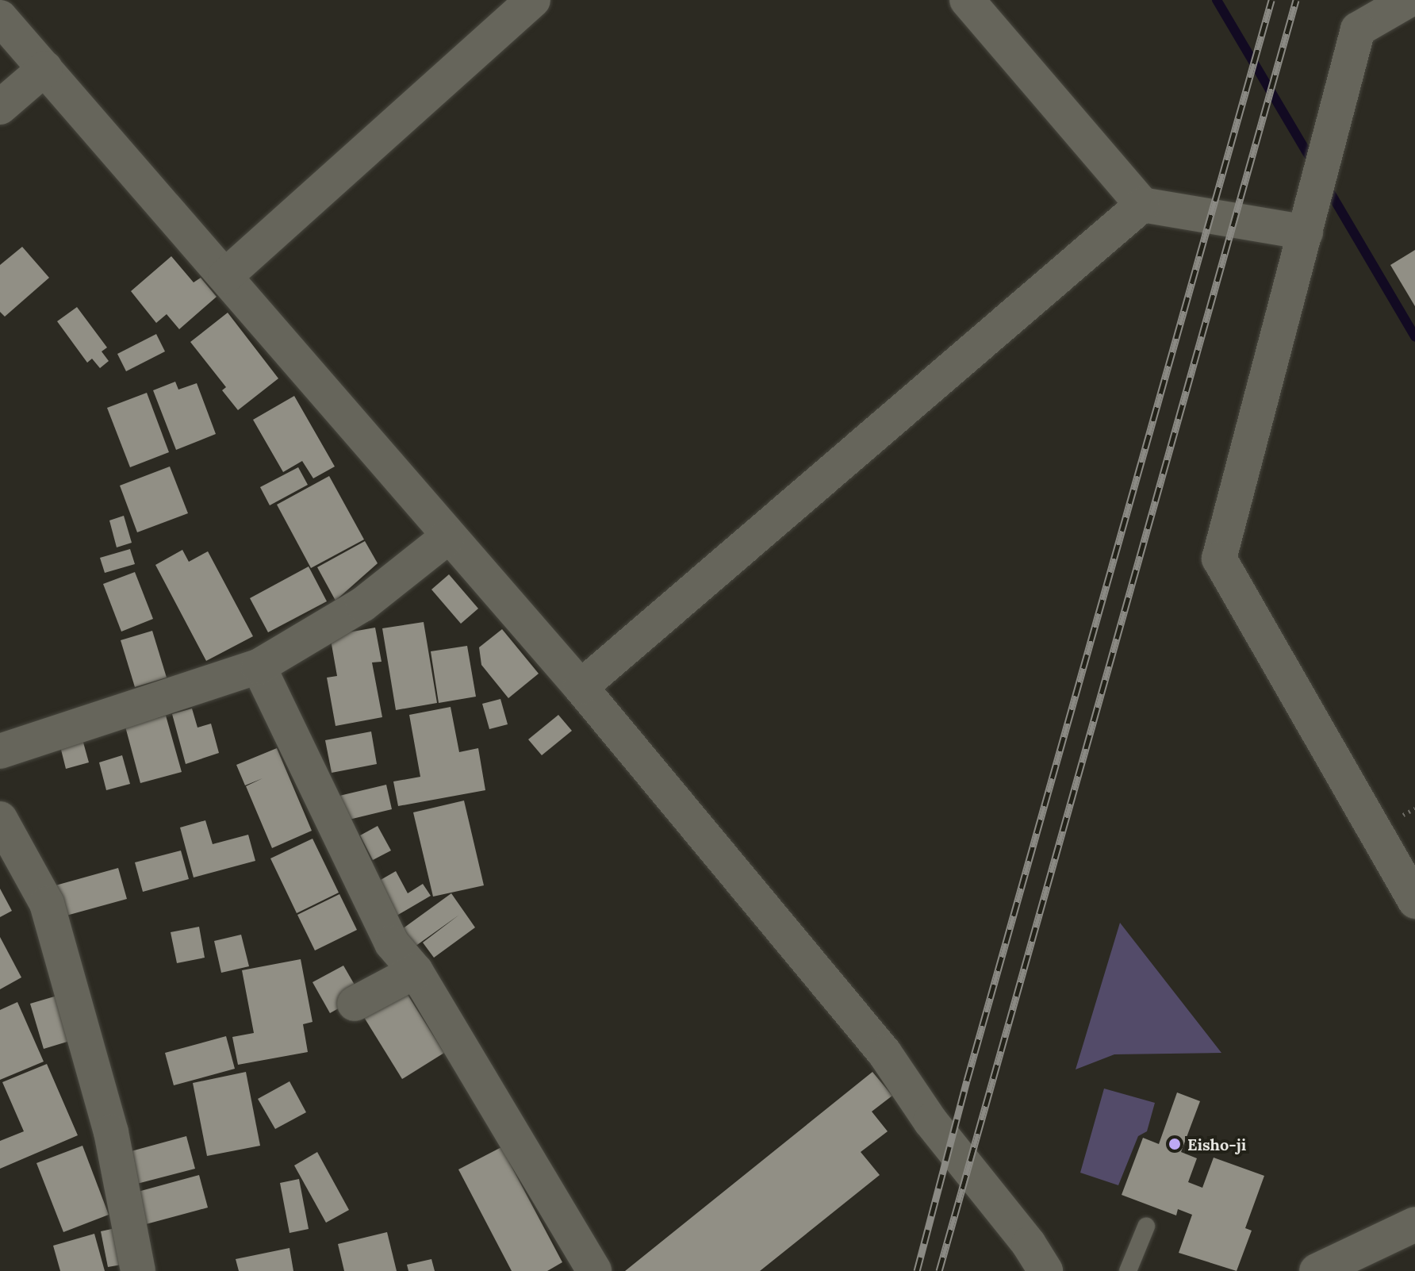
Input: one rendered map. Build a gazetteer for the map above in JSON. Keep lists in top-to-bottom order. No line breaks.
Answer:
{"places":["Eisho-ji"]}
